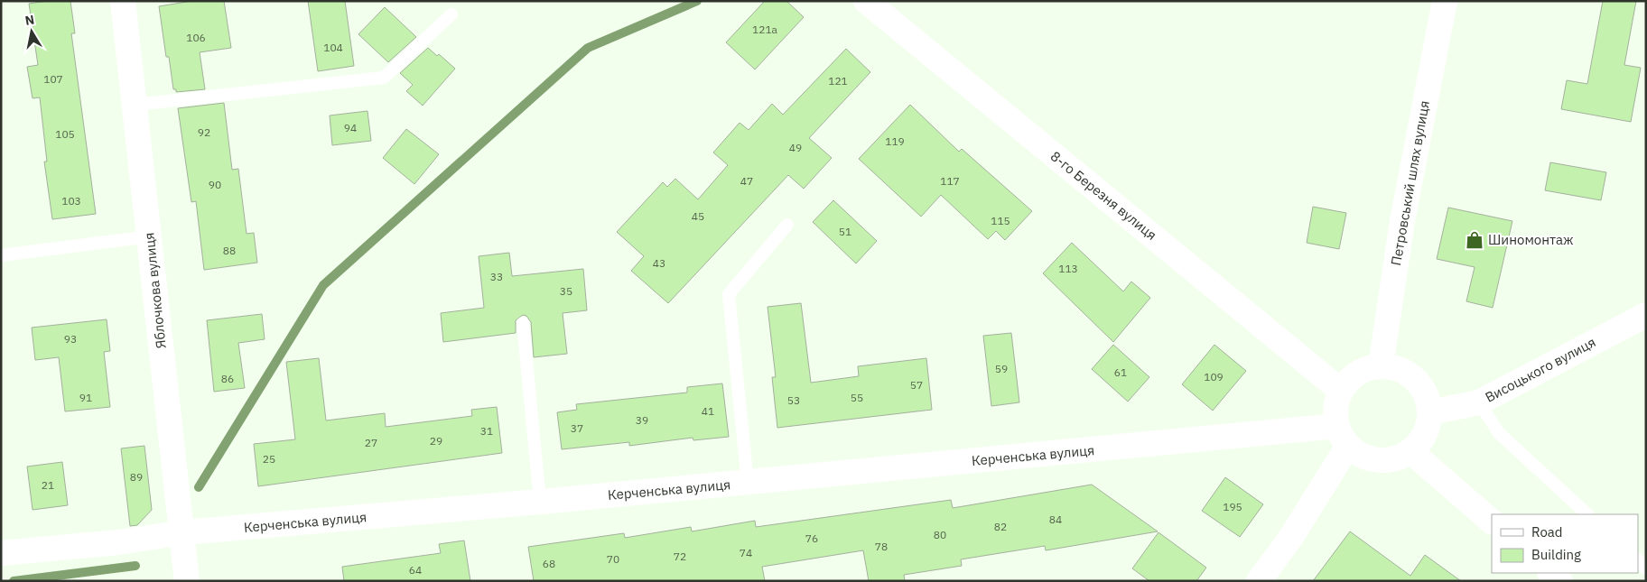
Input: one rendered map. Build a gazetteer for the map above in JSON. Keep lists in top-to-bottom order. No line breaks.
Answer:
{"streets":{"street":["Петровський шлях вулиця","8-го Березня вулиця","Яблочкова вулиця","Висоцького вулиця","Керченська вулиця"]},"crossings":[["Петровський шлях вулиця","8-го Березня вулиця"],["Петровський шлях вулиця","Висоцького вулиця"],["Петровський шлях вулиця","Керченська вулиця"],["8-го Березня вулиця","Висоцького вулиця"],["8-го Березня вулиця","Керченська вулиця"],["Яблочкова вулиця","Керченська вулиця"],["Висоцького вулиця","Керченська вулиця"]],"places":{"shop":["Шиномонтаж"]},"house_numbers":["121а","106","104","107","121","94","92","105","119","49","47","117","90","103","45","115","51","88","43","113","33","35","93","59","61","109","86","57","91","55","53","41","39","37","31","29","27","25","89","21","195","84","82","80","76","78","74","72","70","68","64"],"legend":["Road","Building"],"north":"top"}
